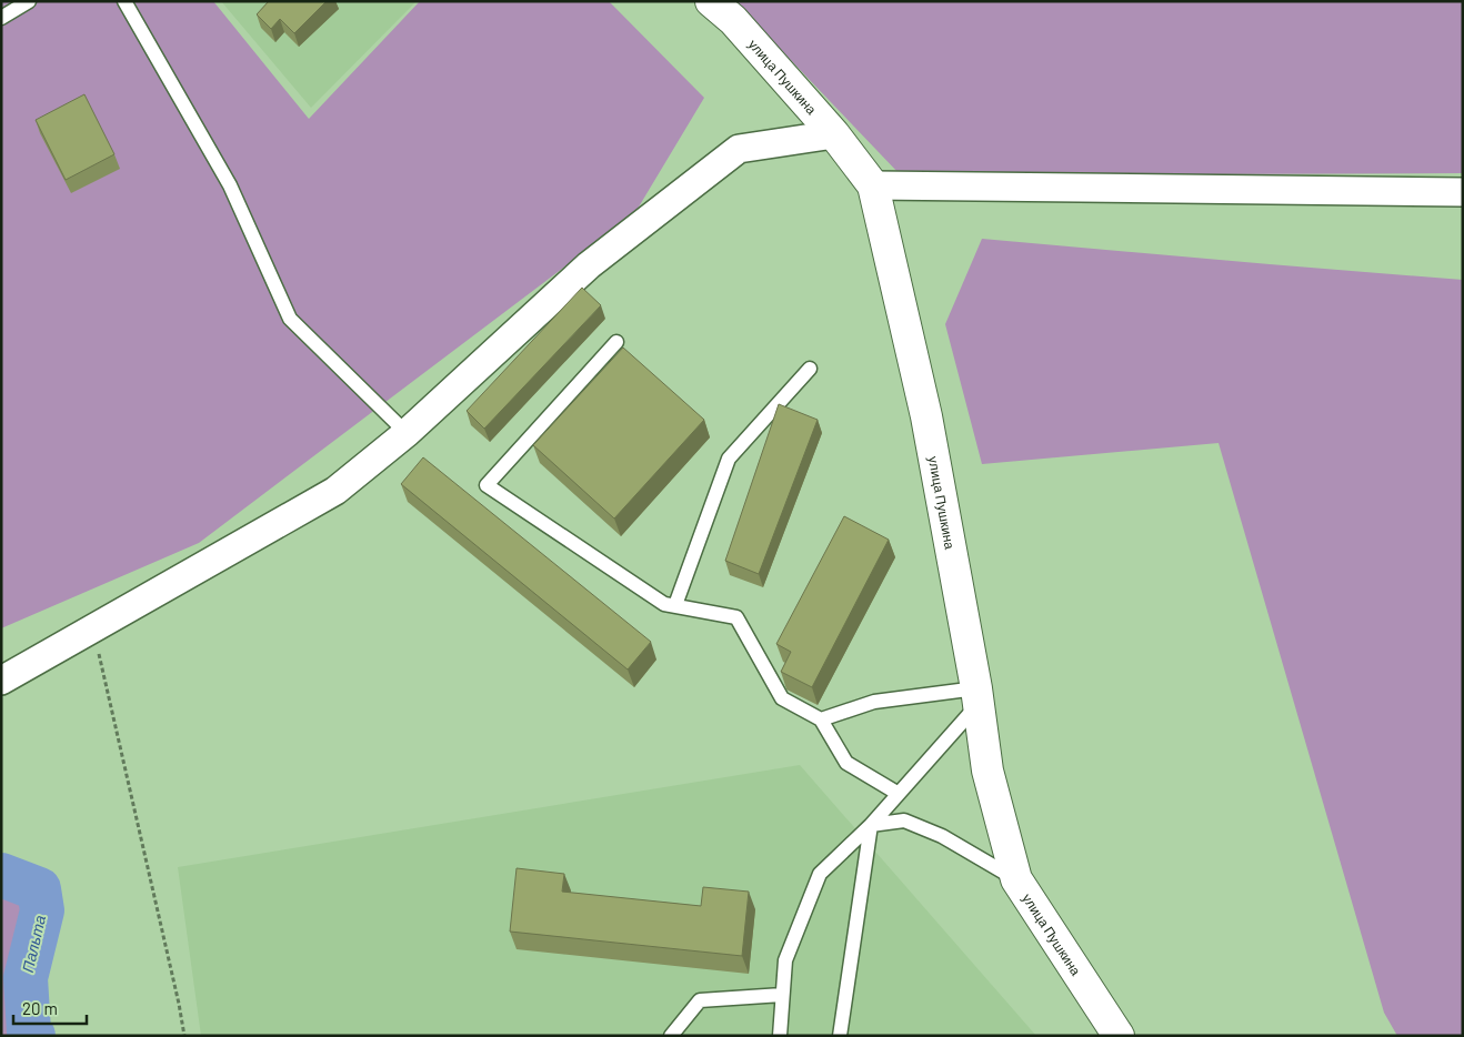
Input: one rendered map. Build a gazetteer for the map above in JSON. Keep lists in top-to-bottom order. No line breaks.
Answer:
{"streets":{"street":["улица Пушкина"]},"water":["Пальта"],"scale_bar":"20 m"}
